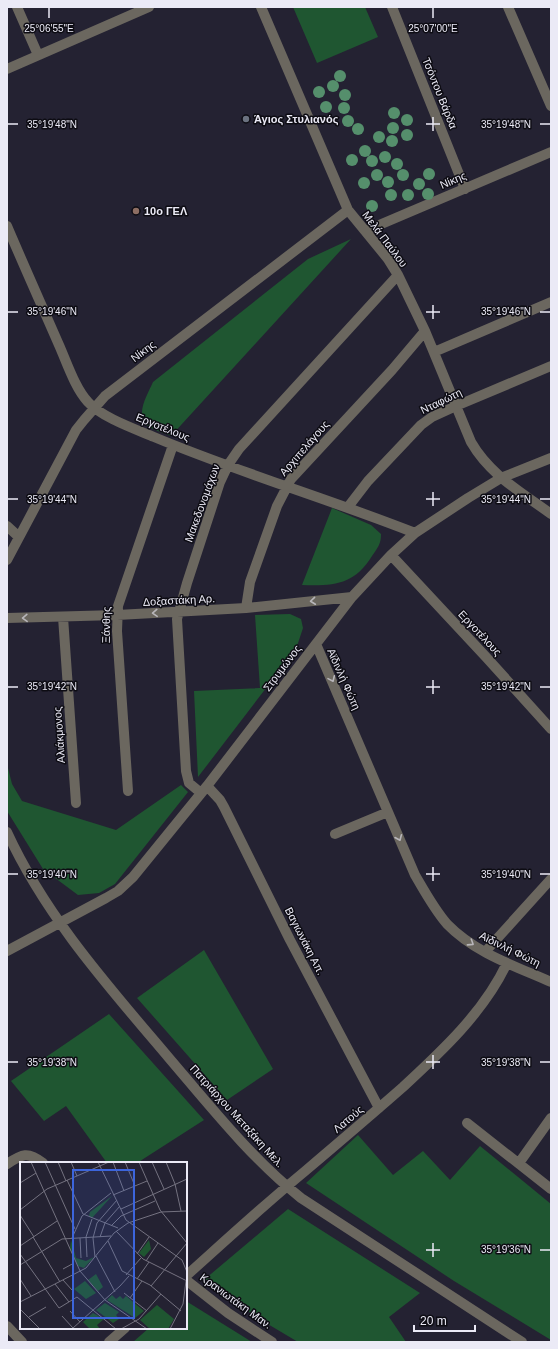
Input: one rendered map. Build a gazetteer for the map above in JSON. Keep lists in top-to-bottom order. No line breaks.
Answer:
{"streets":{"street":["Τσόντου Βάρδα","Νίκης","Μελά Παύλου","Νταφώτη","Εργοτέλους","Αρχιπελάγους","Μακεδονομάχων","Δοξαστάκη Αρ.","Ξάνθης","Στρυμώνος","Αϊδινλή Φώτη","Αλιάκμονος","Βαγιωνάκη Απ.","Πατριάρχου Μεταξάκη Μελ.","Λατούς","Κρανιωτάκη Μαν."]},"crossings":[["Τσόντου Βάρδα","Νίκης"],["Νίκης","Μελά Παύλου"],["Νίκης","Εργοτέλους"],["Μελά Παύλου","Νταφώτη"],["Μελά Παύλου","Αρχιπελάγους"],["Μελά Παύλου","Μακεδονομάχων"],["Μελά Παύλου","Στρυμώνος"],["Νταφώτη","Εργοτέλους"],["Εργοτέλους","Αρχιπελάγους"],["Εργοτέλους","Μακεδονομάχων"],["Εργοτέλους","Ξάνθης"],["Εργοτέλους","Στρυμώνος"],["Αρχιπελάγους","Δοξαστάκη Αρ."],["Μακεδονομάχων","Δοξαστάκη Αρ."],["Μακεδονομάχων","Στρυμώνος"],["Μακεδονομάχων","Βαγιωνάκη Απ."],["Δοξαστάκη Αρ.","Ξάνθης"],["Δοξαστάκη Αρ.","Στρυμώνος"],["Δοξαστάκη Αρ.","Αλιάκμονος"],["Στρυμώνος","Αϊδινλή Φώτη"],["Στρυμώνος","Βαγιωνάκη Απ."],["Στρυμώνος","Πατριάρχου Μεταξάκη Μελ."],["Αϊδινλή Φώτη","Λατούς"],["Βαγιωνάκη Απ.","Λατούς"],["Πατριάρχου Μεταξάκη Μελ.","Λατούς"]],"one_way":["Δοξαστάκη Αρ.","Αϊδινλή Φώτη"],"places":["Άγιος Στυλιανός","10ο ΓΕΛ"],"scale_bar":"20 m","coordinates":["25°06'55\"E","25°07'00\"E","35°19'48\"N","35°19'46\"N","35°19'44\"N","35°19'42\"N","35°19'40\"N","35°19'38\"N","35°19'36\"N"]}
